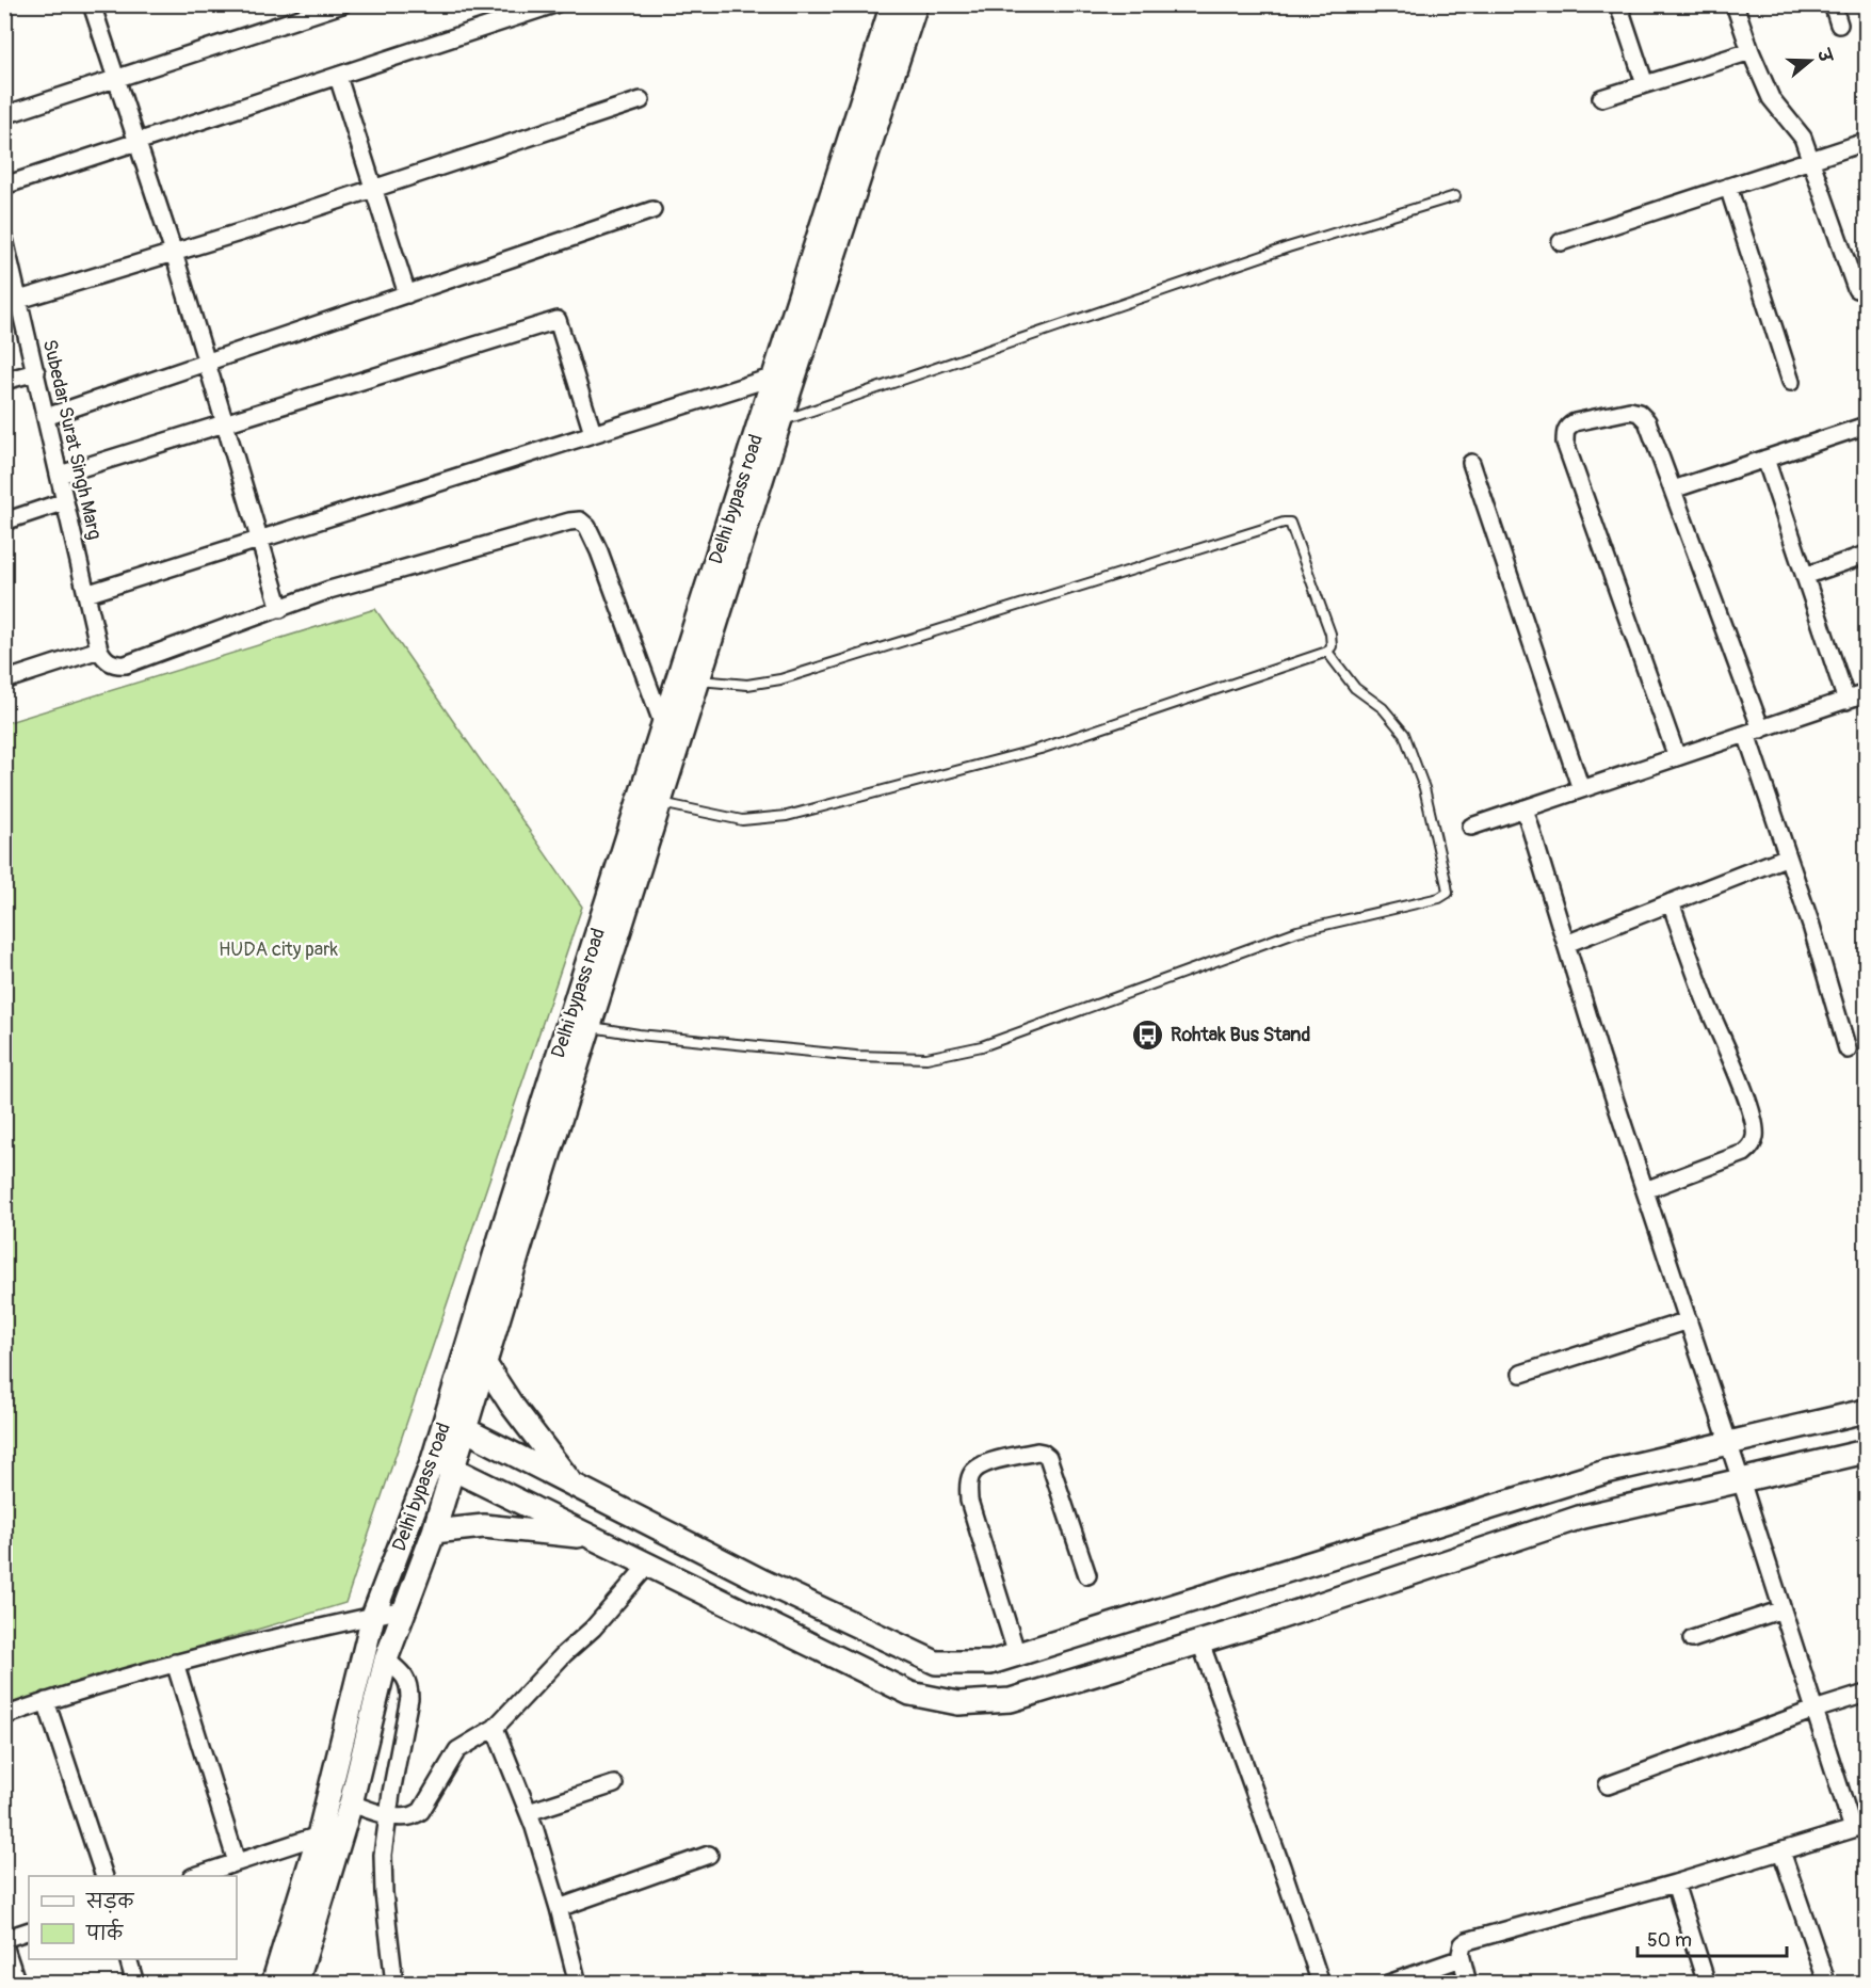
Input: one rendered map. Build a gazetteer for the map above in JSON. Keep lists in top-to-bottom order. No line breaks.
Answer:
{"streets":{"main road":["Delhi bypass road"],"street":["Subedar Surat Singh Marg"]},"parks":["HUDA city park"],"places":{"bus stop":["Rohtak Bus Stand"]},"legend":["सड़क","पार्क"],"scale_bar":"50 m","north":"right"}
